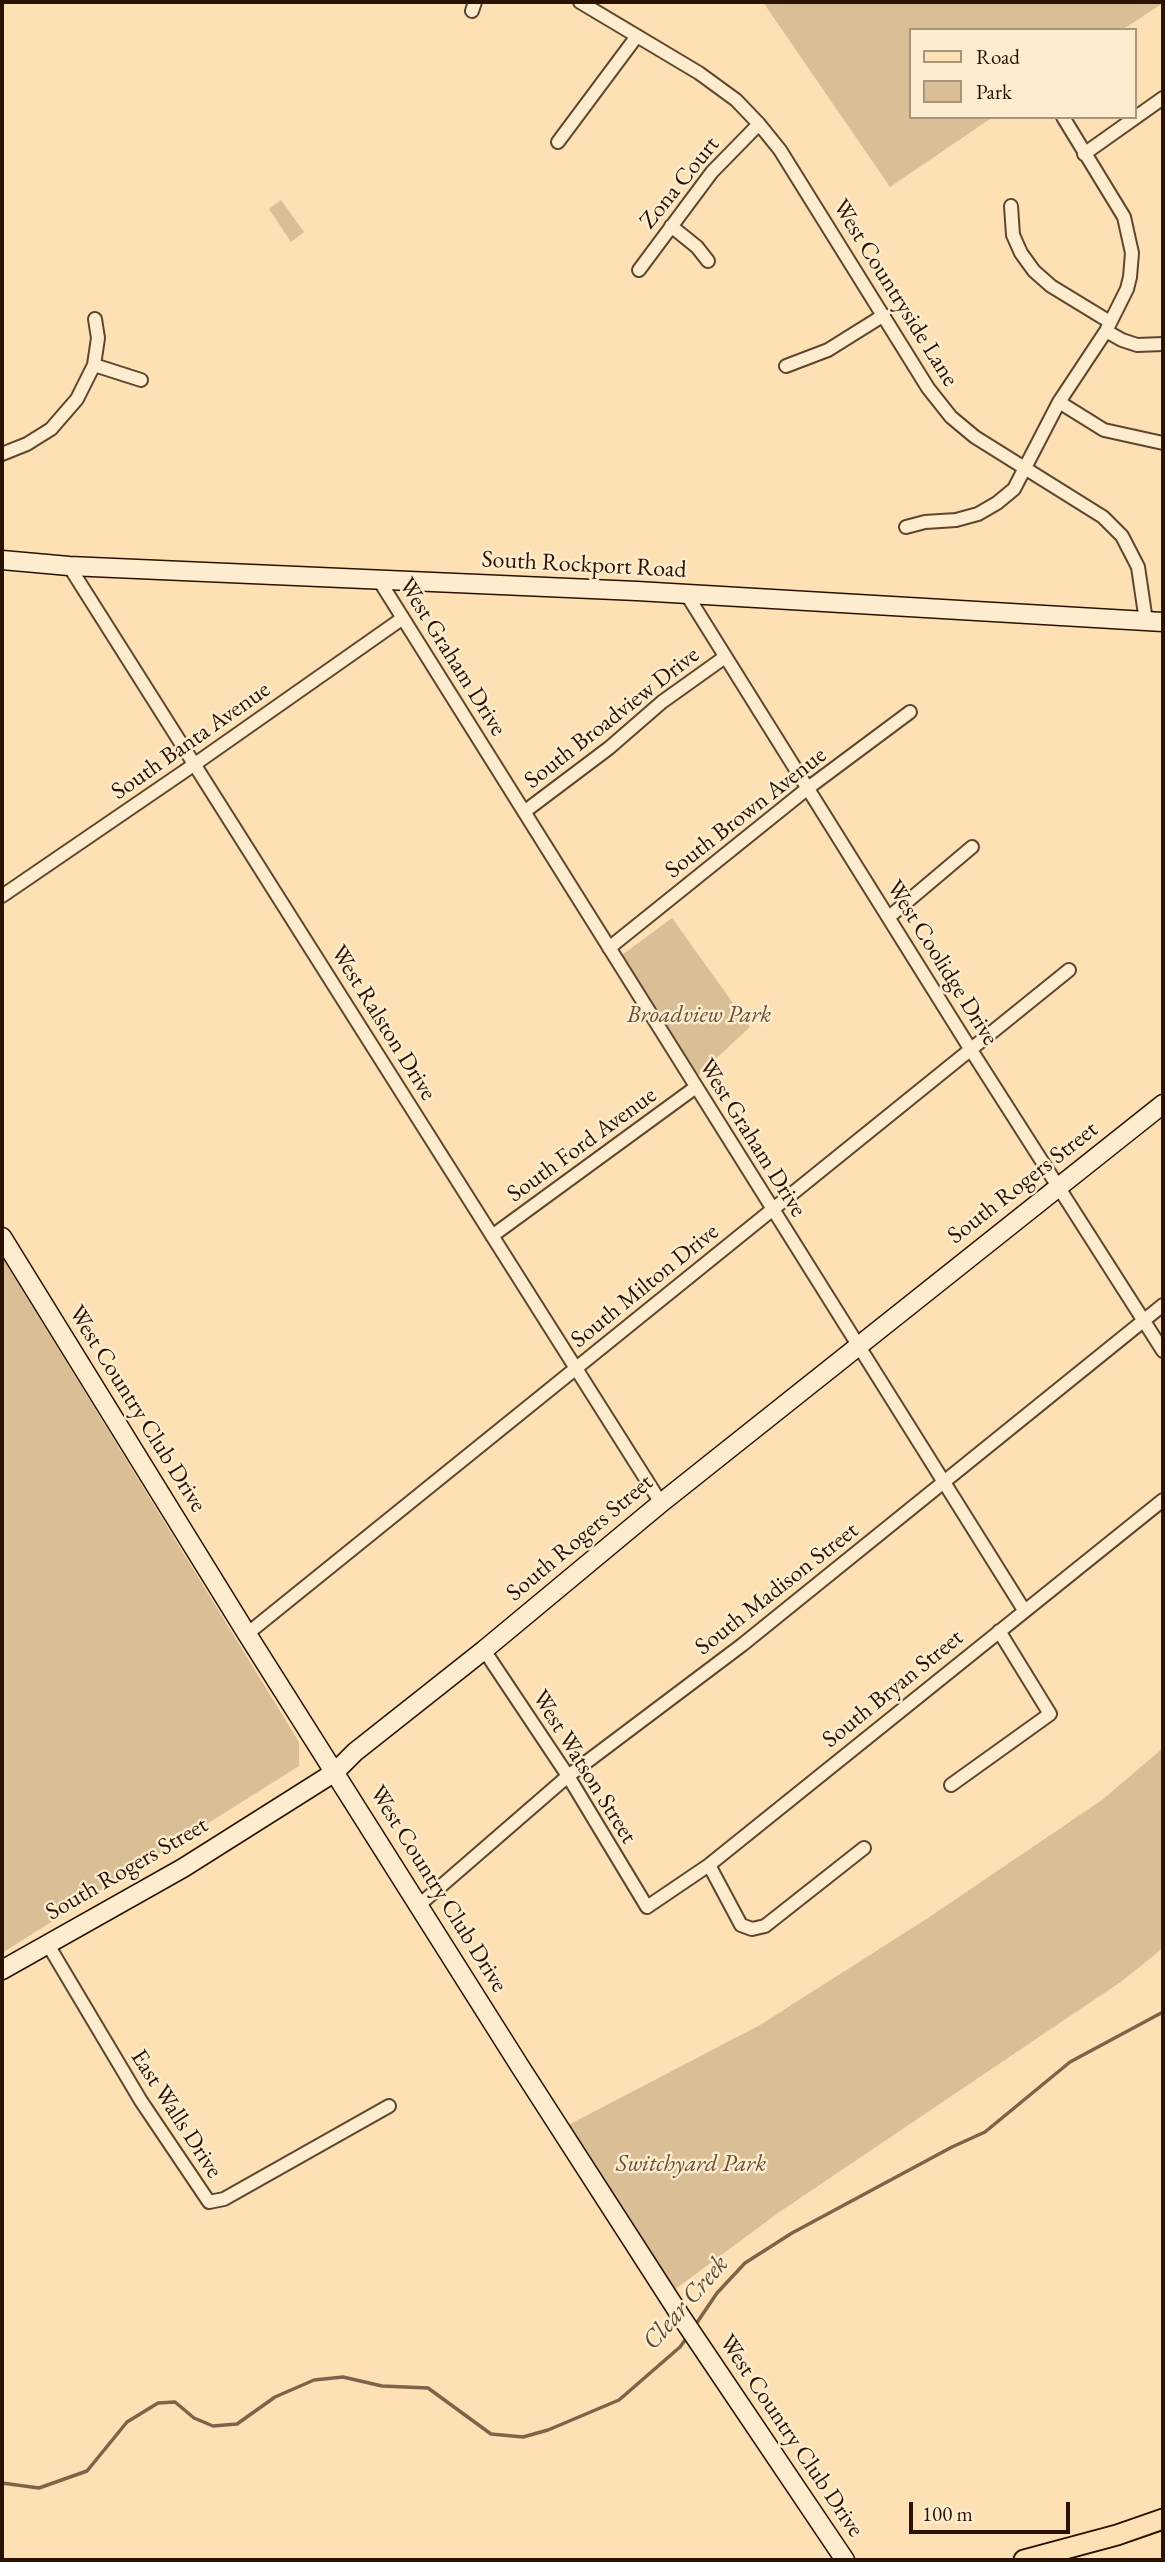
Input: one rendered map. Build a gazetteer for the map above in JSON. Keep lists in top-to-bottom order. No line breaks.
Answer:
{"streets":{"street":["Zona Court","West Countryside Lane","South Rockport Road","West Graham Drive","South Broadview Drive","South Banta Avenue","South Brown Avenue","West Coolidge Drive","West Ralston Drive","South Ford Avenue","South Rogers Street","South Milton Drive","West Country Club Drive","South Madison Street","South Bryan Street","West Watson Street","East Walls Drive"]},"crossings":[["Zona Court","West Countryside Lane"],["West Countryside Lane","South Rockport Road"],["South Rockport Road","West Graham Drive"],["South Rockport Road","West Coolidge Drive"],["South Rockport Road","West Ralston Drive"],["West Graham Drive","South Broadview Drive"],["West Graham Drive","South Banta Avenue"],["West Graham Drive","South Brown Avenue"],["West Graham Drive","South Ford Avenue"],["West Graham Drive","South Rogers Street"],["West Graham Drive","South Milton Drive"],["West Graham Drive","South Madison Street"],["West Graham Drive","South Bryan Street"],["South Broadview Drive","West Coolidge Drive"],["South Banta Avenue","West Ralston Drive"],["South Brown Avenue","West Coolidge Drive"],["West Coolidge Drive","South Rogers Street"],["West Coolidge Drive","South Milton Drive"],["West Coolidge Drive","South Madison Street"],["West Ralston Drive","South Ford Avenue"],["West Ralston Drive","South Rogers Street"],["West Ralston Drive","South Milton Drive"],["South Rogers Street","West Country Club Drive"],["South Rogers Street","West Watson Street"],["South Rogers Street","East Walls Drive"],["South Milton Drive","West Country Club Drive"],["West Country Club Drive","South Madison Street"],["South Madison Street","West Watson Street"],["South Bryan Street","West Watson Street"]],"water":["Clear Creek"],"parks":["Broadview Park","Switchyard Park"],"legend":["Road","Park"],"scale_bar":"100 m"}
